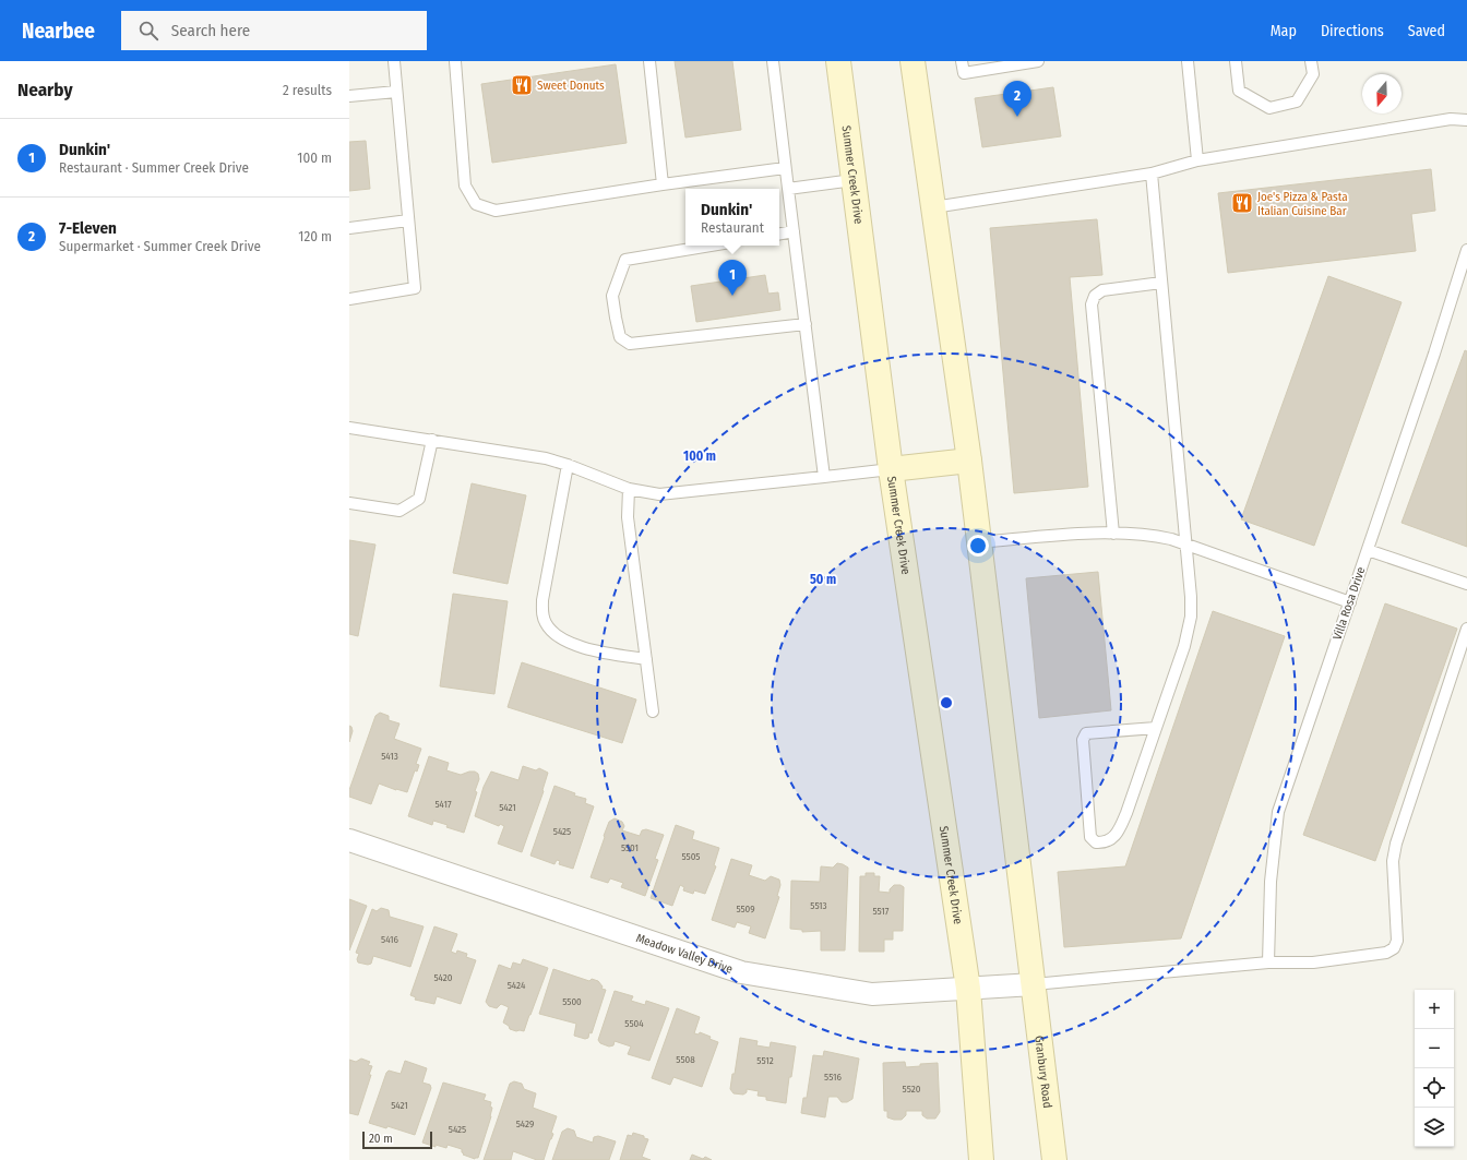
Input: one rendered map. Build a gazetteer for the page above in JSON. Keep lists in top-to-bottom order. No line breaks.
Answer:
{"streets":{"main road":["Summer Creek Drive","Granbury Road"],"street":["Meadow Valley Drive"],"lane":["Villa Rosa Drive"]},"crossings":[["Summer Creek Drive","Meadow Valley Drive"],["Meadow Valley Drive","Granbury Road"]],"places":{"restaurant":["Sweet Donuts","Joe's Pizza & Pasta Italian Cuisine Bar"]},"house_numbers":["5413","5417","5421","5425","5501","5505","5513","5509","5517","5416","5420","5424","5500","5504","5508","5512","5516","5520","5421","5429","5425"],"scale_bar":"20 m","north":"bottom","page":{"header":"Nearbee","search":"Search here","nav":["Map","Directions","Saved"],"heading":["Nearby","2 results"],"pins":["2","1"],"list":[{"mark":"1","name":"Dunkin'","note":"Restaurant · Summer Creek Drive","value":"100 m"},{"mark":"2","name":"7-Eleven","note":"Supermarket · Summer Creek Drive","value":"120 m"}],"popup":["Dunkin'","Restaurant"],"map_buttons":["+","−"],"scale":"20 m"},"rings":["100 m","50 m"]}
